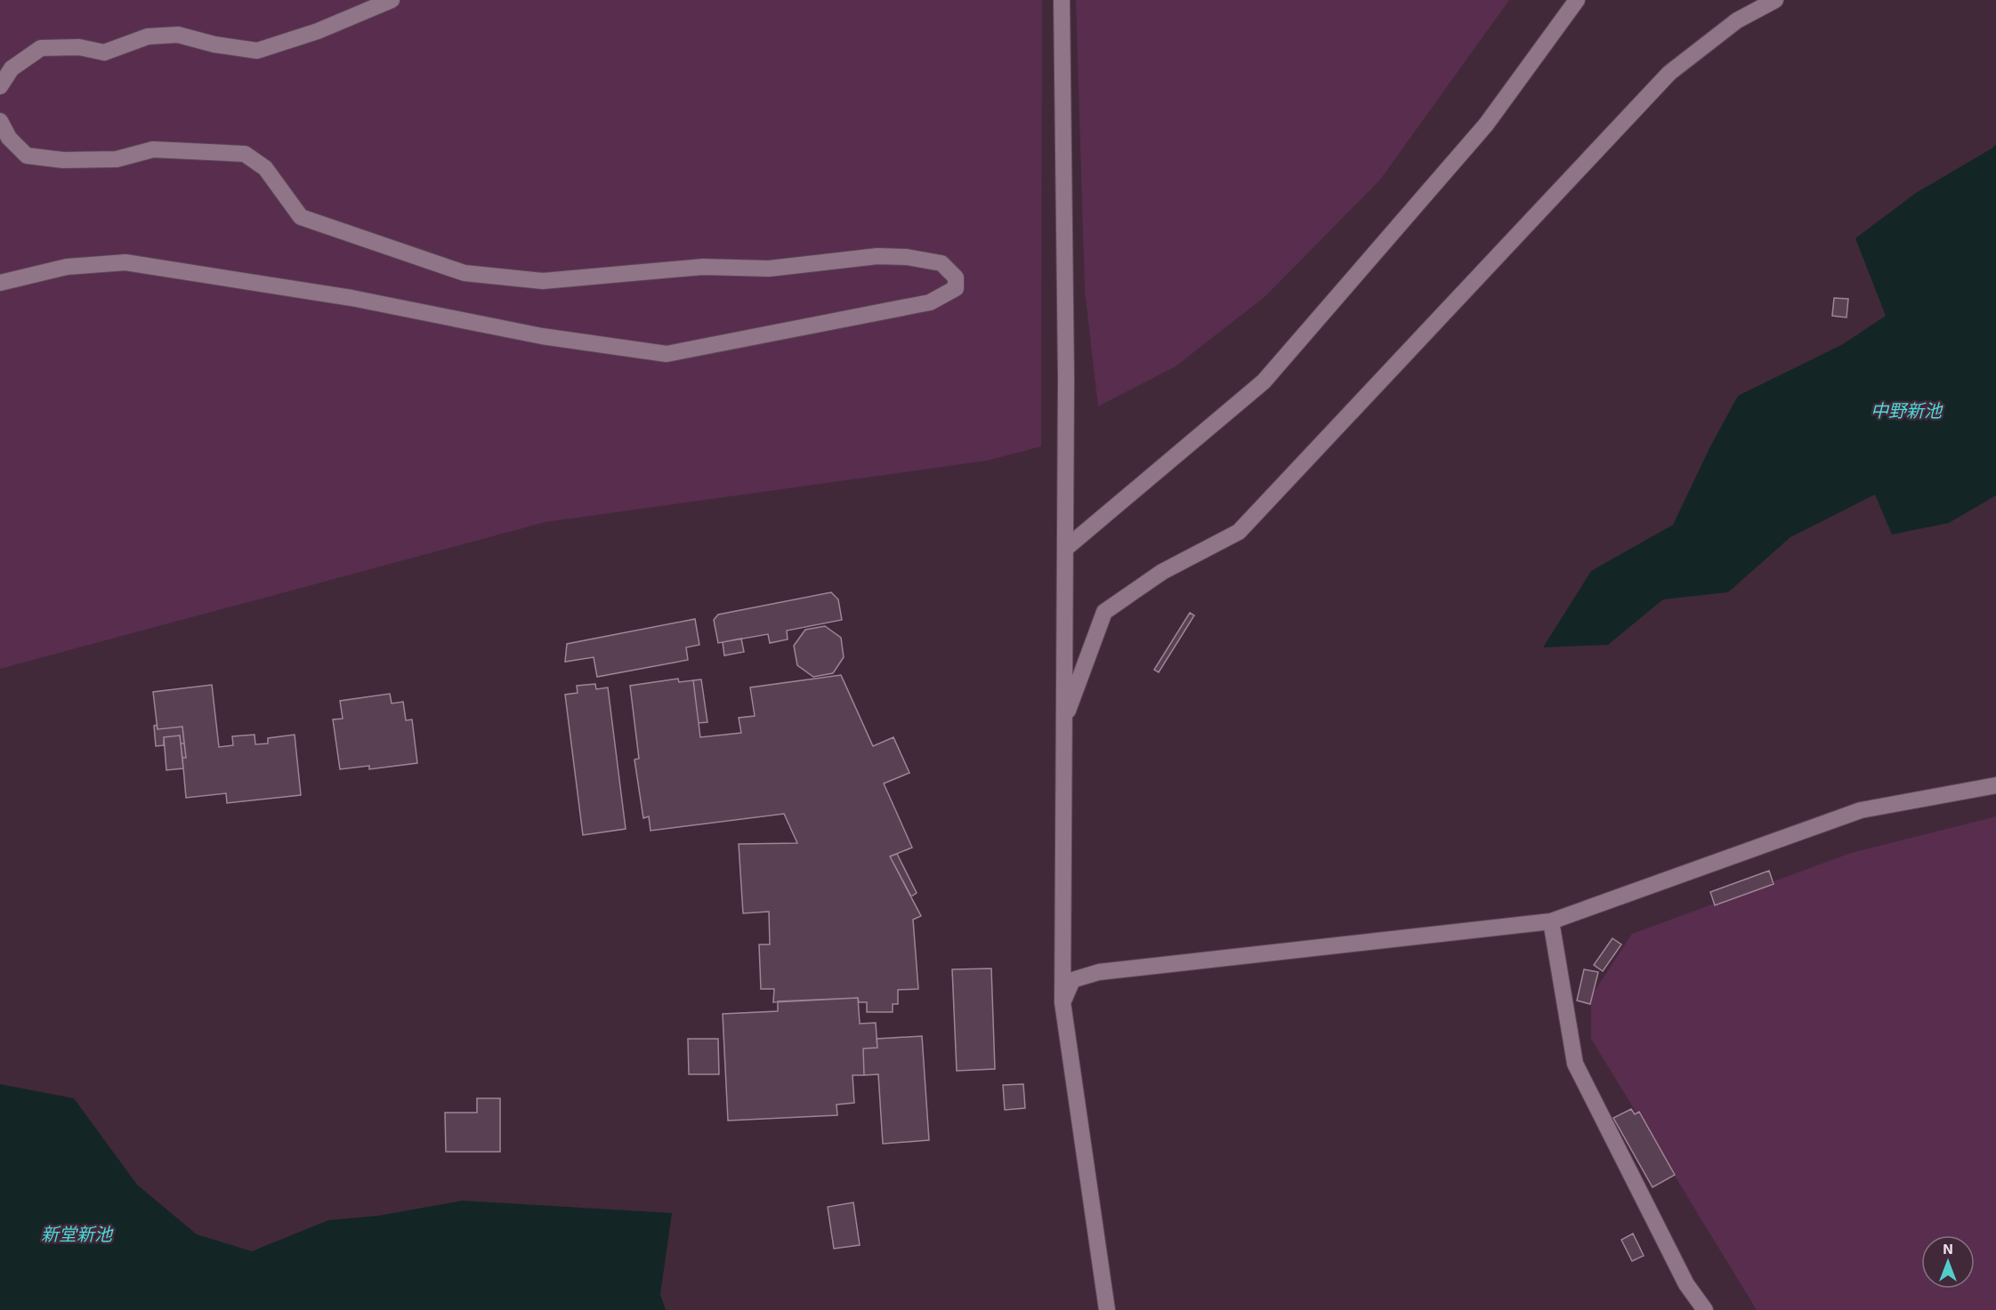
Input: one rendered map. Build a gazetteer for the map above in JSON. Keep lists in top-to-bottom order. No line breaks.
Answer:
{"water":["中野新池","新堂新池"],"north":"top"}
